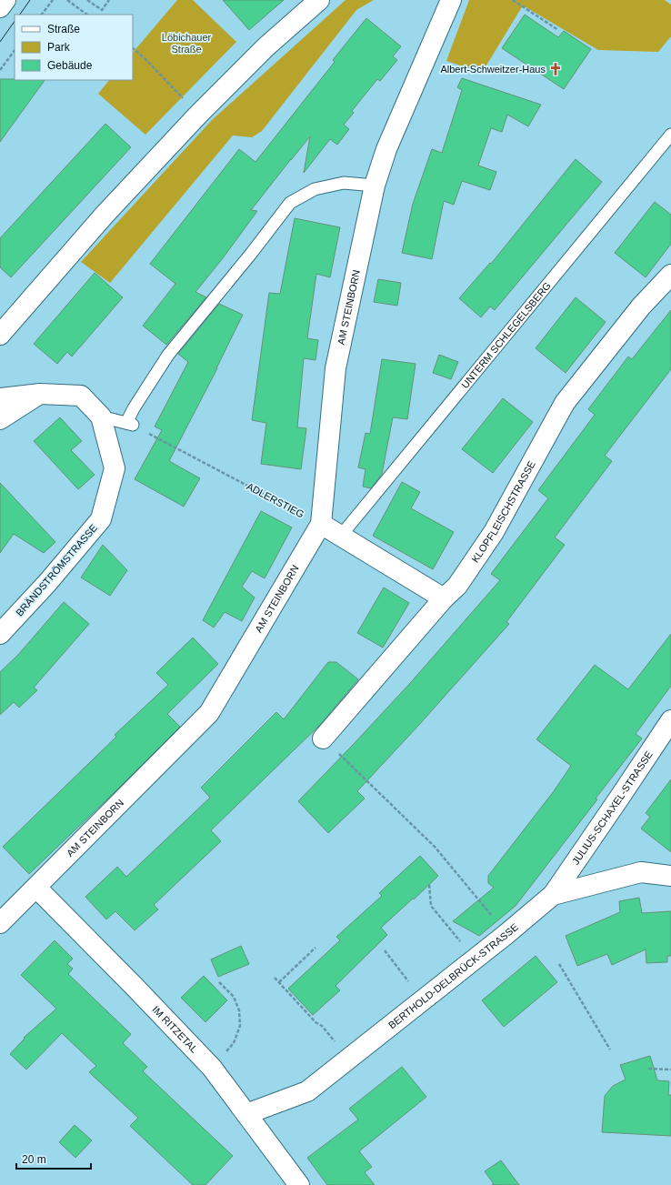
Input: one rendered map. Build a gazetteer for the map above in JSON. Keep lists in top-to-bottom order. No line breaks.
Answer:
{"streets":{"street":["AM STEINBORN","KLOPFLEISCHSTRASSE","BRÄNDSTRÖMSTRASSE","JULIUS-SCHAXEL-STRASSE","BERTHOLD-DELBRÜCK-STRASSE","IM RITZETAL"],"lane":["UNTERM SCHLEGELSBERG"],"path":["ADLERSTIEG"]},"crossings":[["AM STEINBORN","ADLERSTIEG"],["AM STEINBORN","IM RITZETAL"],["JULIUS-SCHAXEL-STRASSE","BERTHOLD-DELBRÜCK-STRASSE"],["BERTHOLD-DELBRÜCK-STRASSE","IM RITZETAL"]],"parks":["Löbichauer Straße"],"places":{"church":["Albert-Schweitzer-Haus"]},"legend":["Straße","Park","Gebäude"],"scale_bar":"20 m"}
